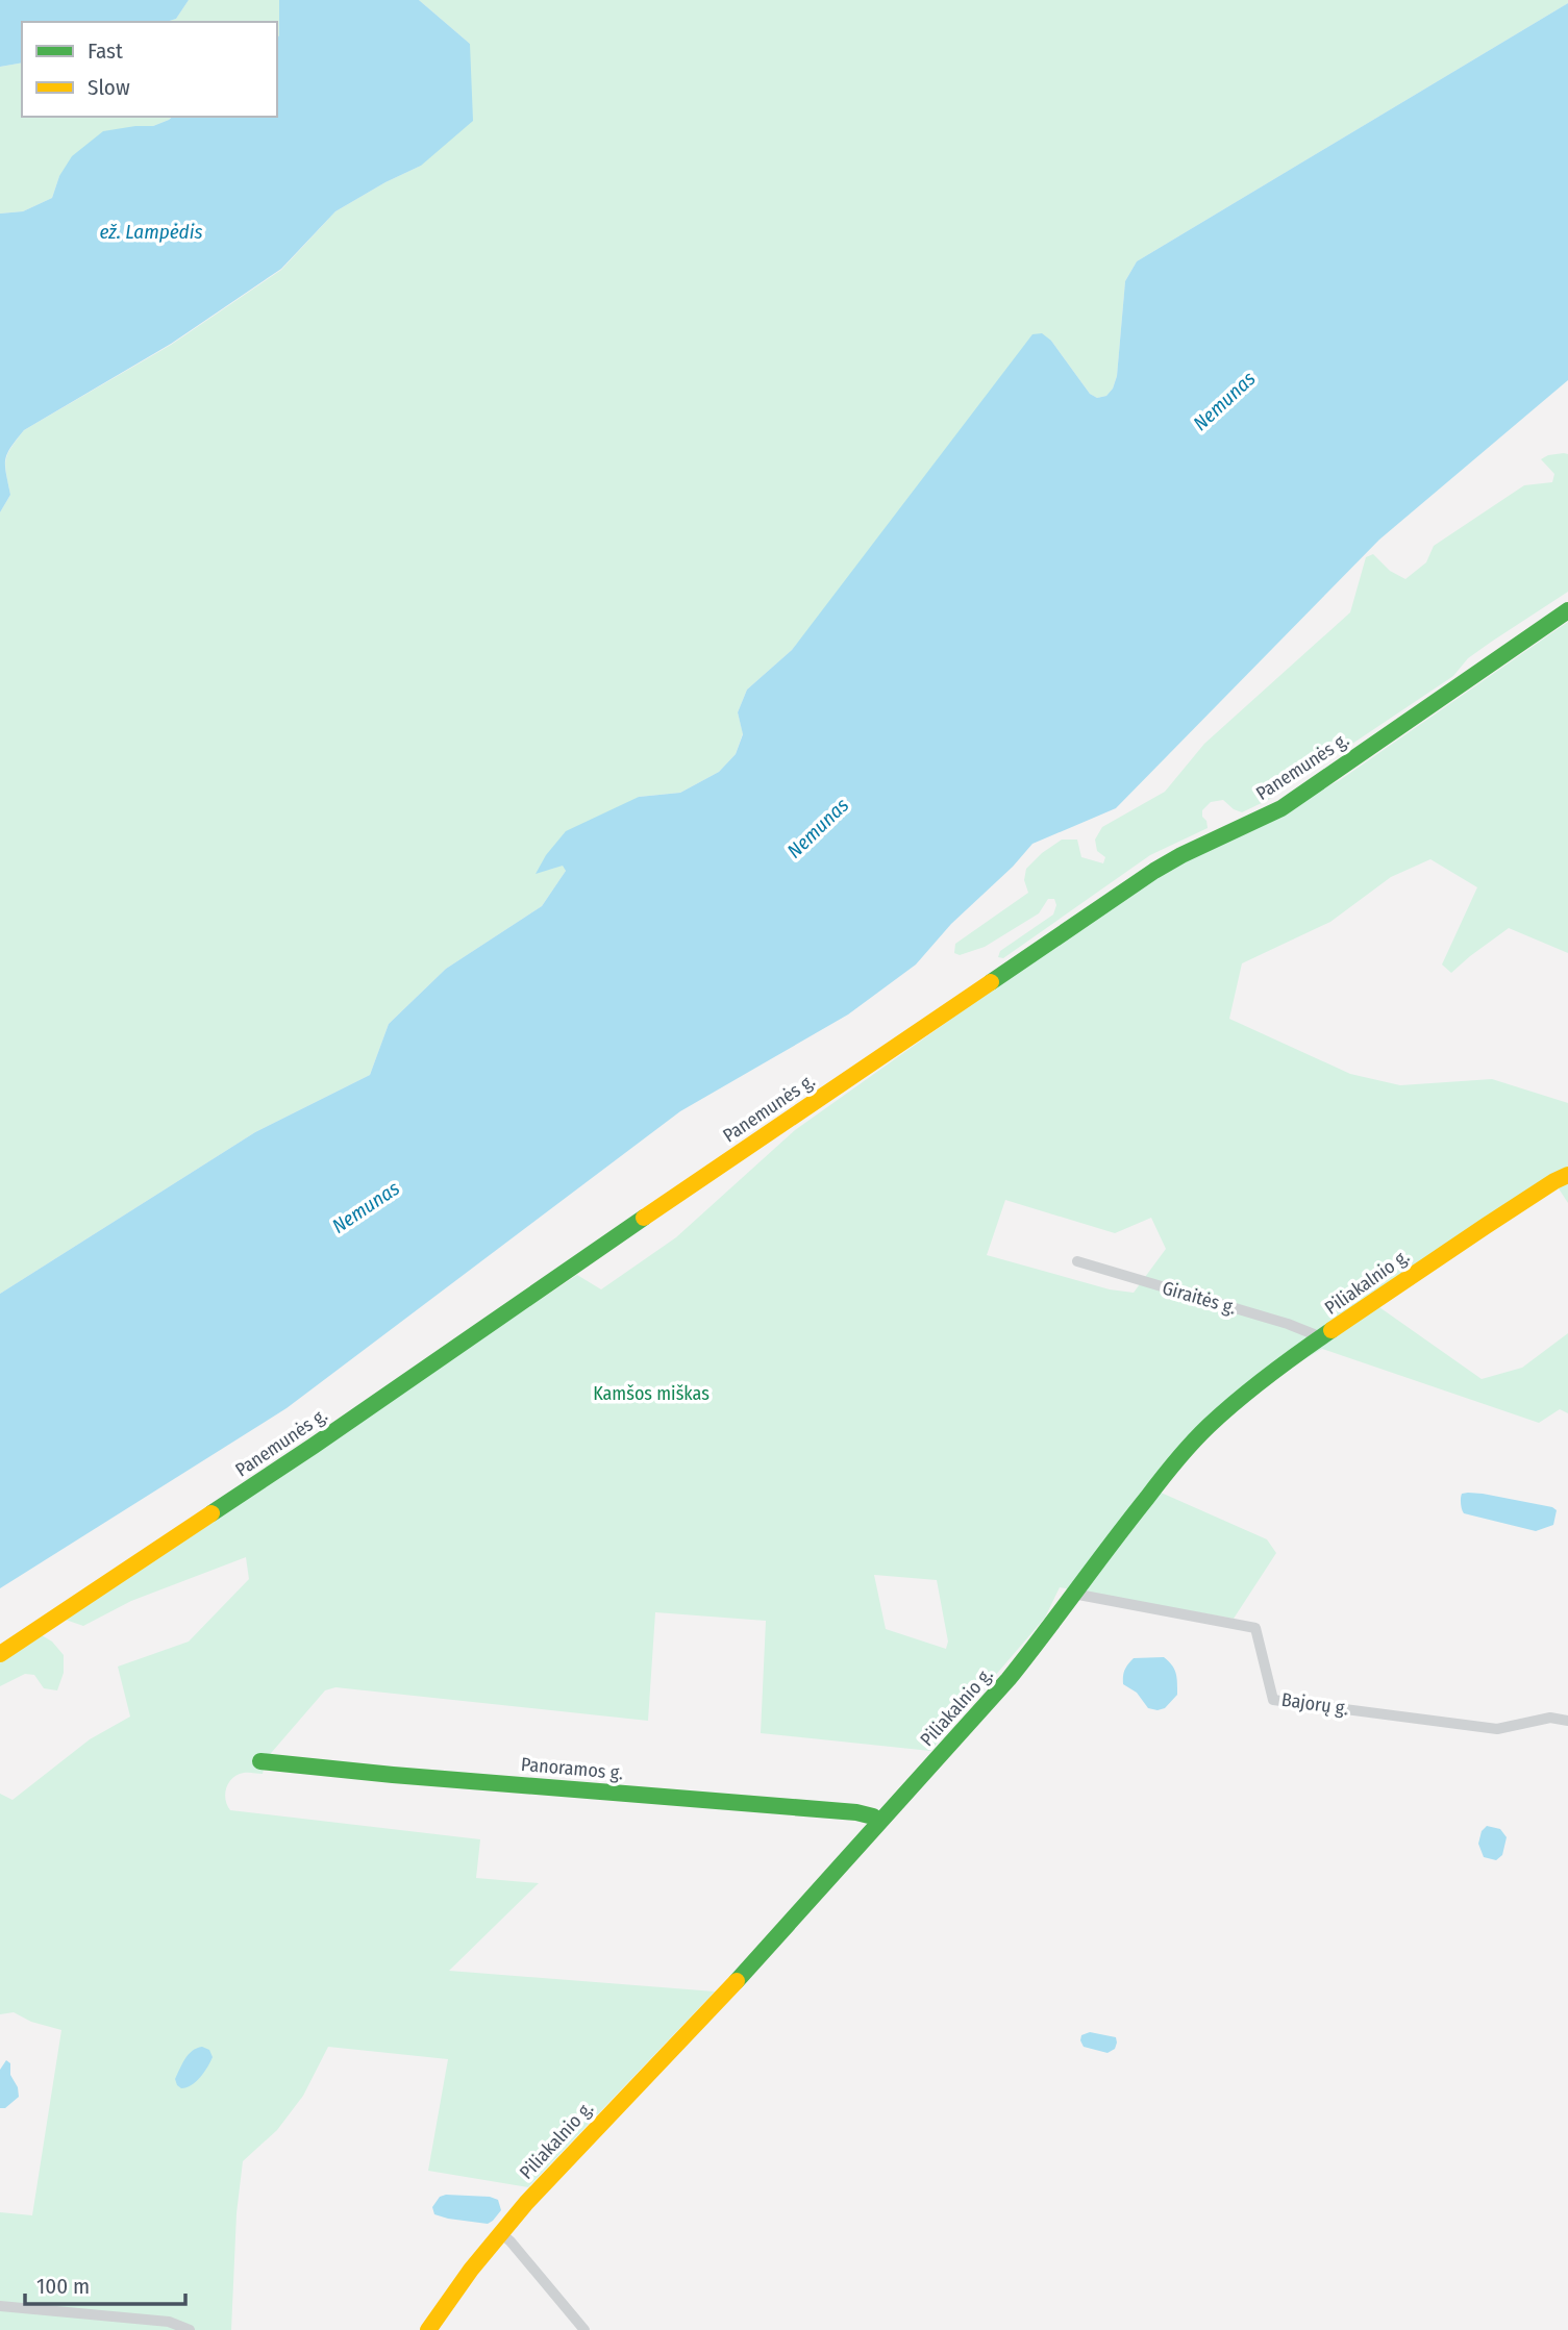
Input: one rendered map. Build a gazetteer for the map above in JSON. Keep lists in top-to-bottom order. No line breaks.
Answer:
{"streets":{"street":["Panemunės g.","Piliakalnio g.","Giraitės g.","Bajorų g.","Panoramos g."]},"crossings":[["Piliakalnio g.","Giraitės g."],["Piliakalnio g.","Bajorų g."],["Piliakalnio g.","Panoramos g."]],"water":["ež. Lampėdis","Nemunas"],"parks":["Kamšos miškas"],"legend":["Fast","Slow"],"scale_bar":"100 m"}
